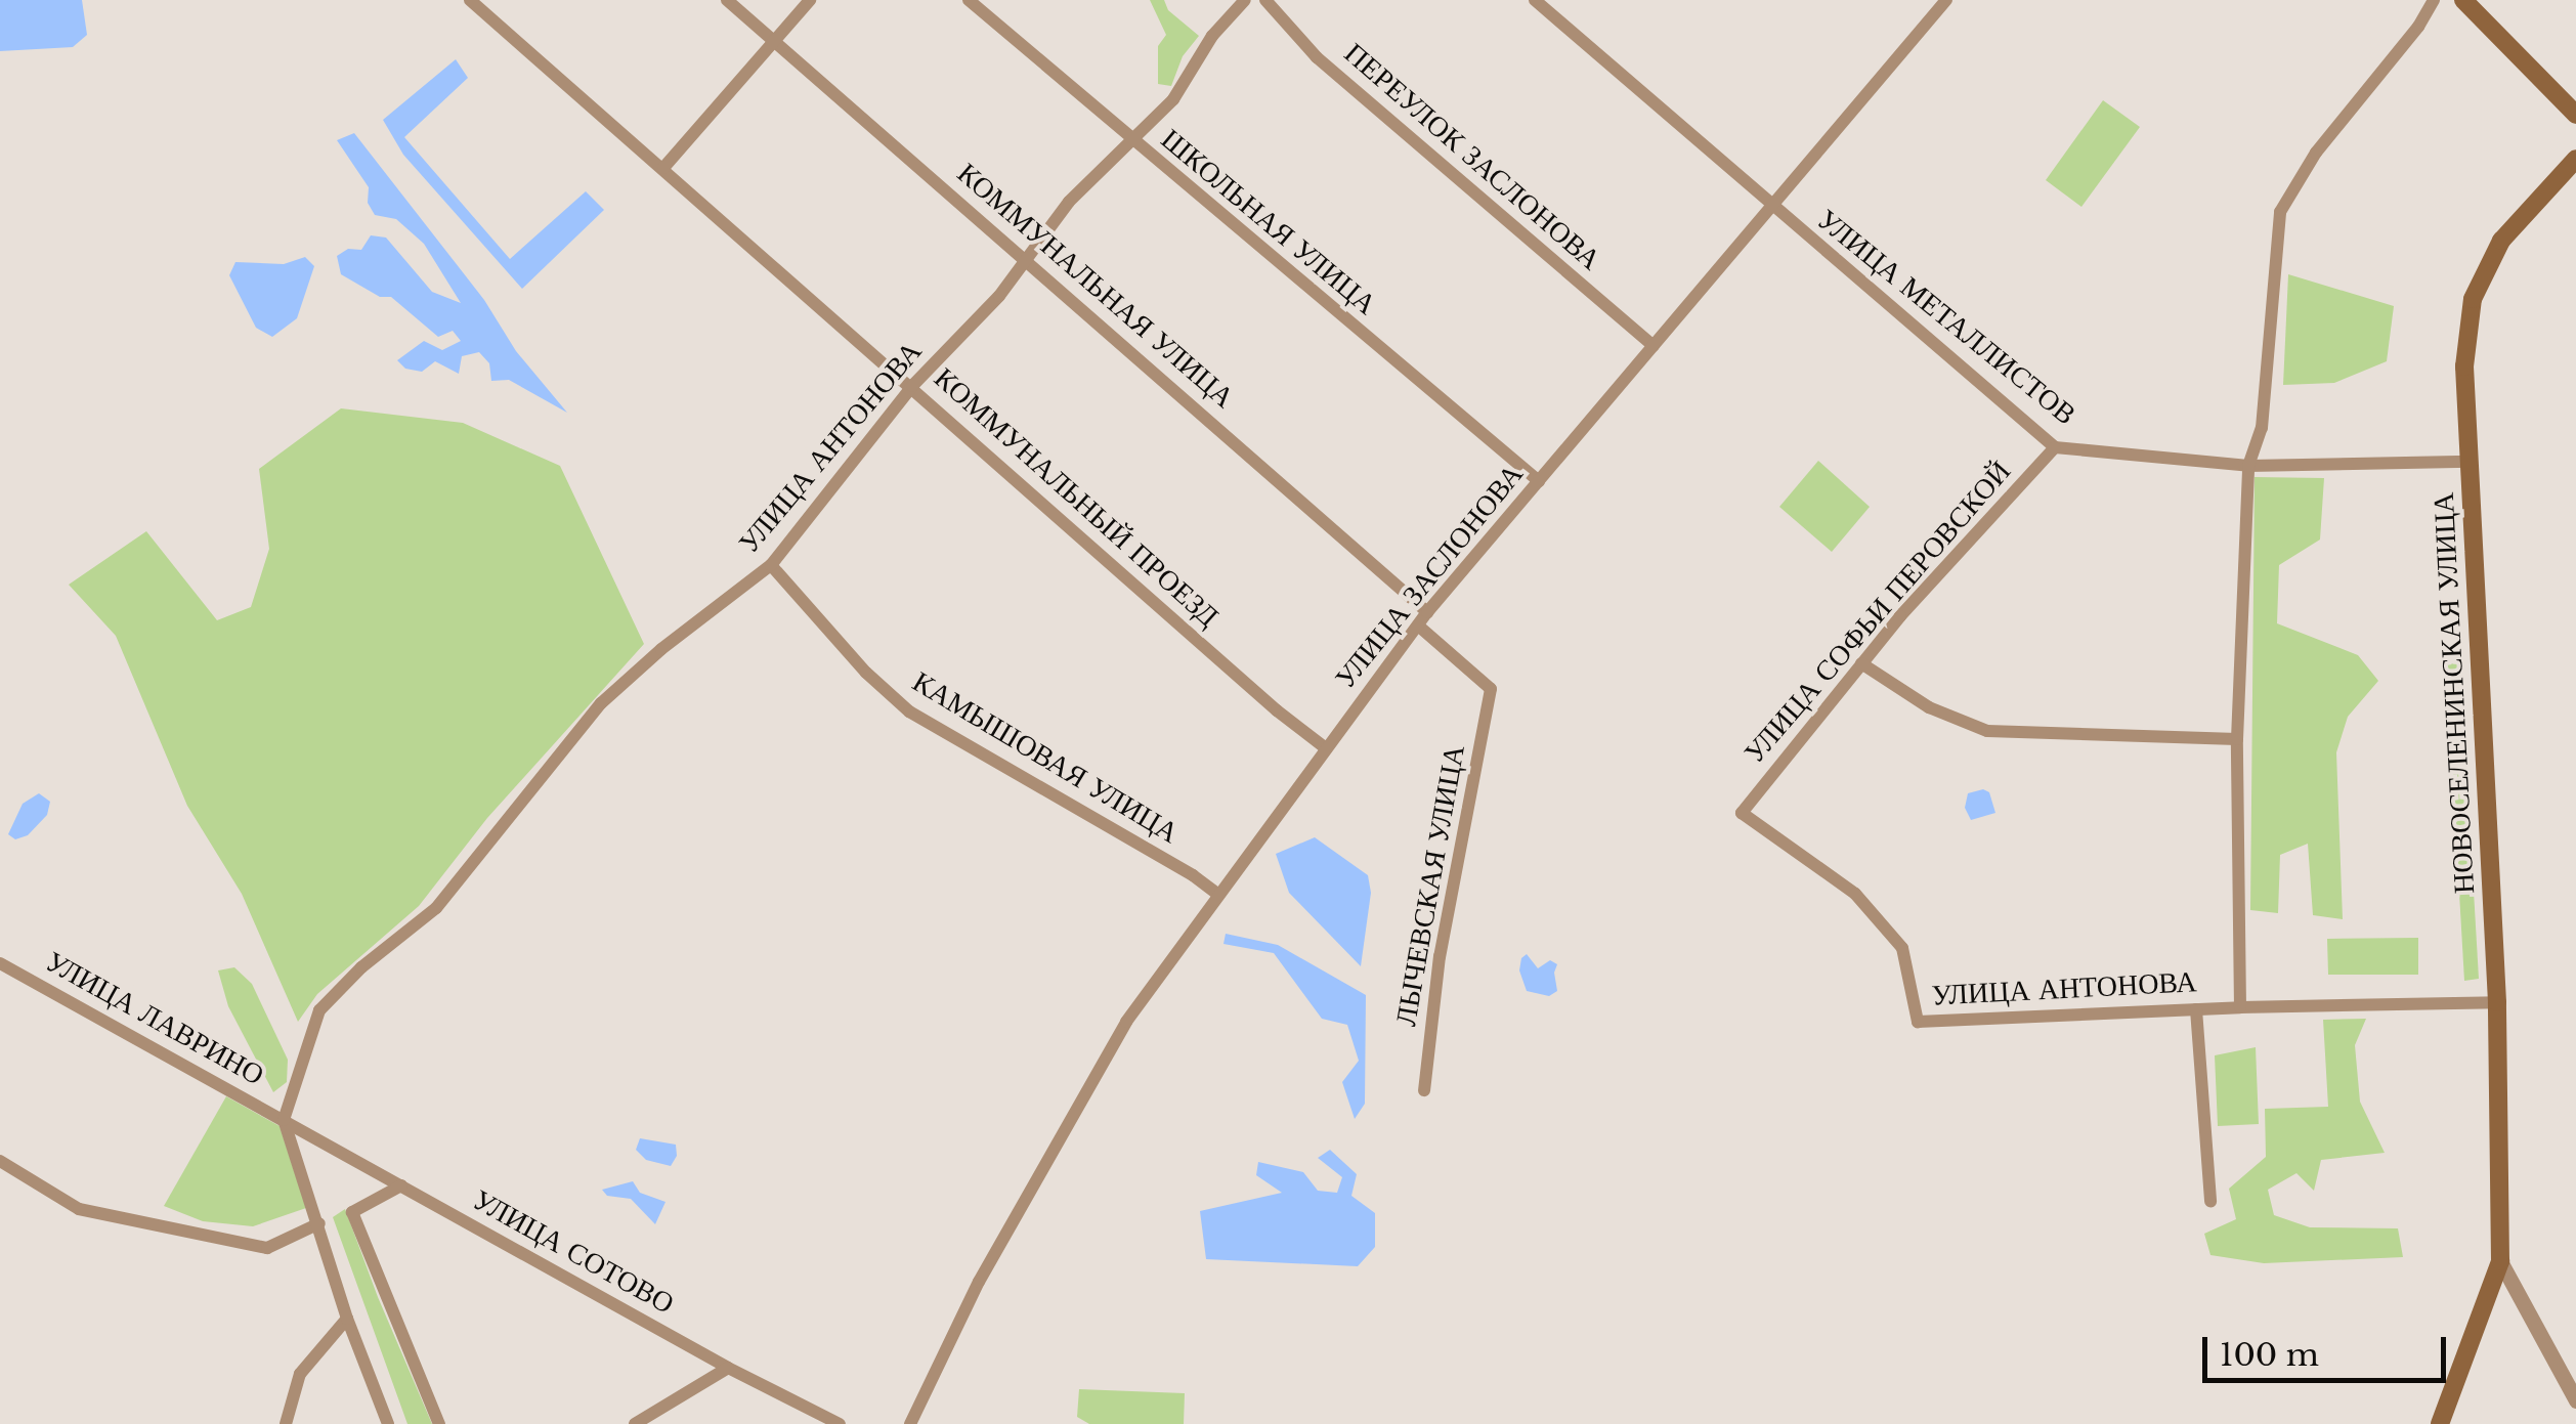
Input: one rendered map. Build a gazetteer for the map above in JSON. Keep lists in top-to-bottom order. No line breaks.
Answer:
{"streets":{"main road":["НОВОСЕЛЕНИНСКАЯ УЛИЦА"],"street":["ПЕРЕУЛОК ЗАСЛОНОВА","ШКОЛЬНАЯ УЛИЦА","КОММУНАЛЬНАЯ УЛИЦА","УЛИЦА МЕТАЛЛИСТОВ","УЛИЦА АНТОНОВА","КОММУНАЛЬНЫЙ ПРОЕЗД","УЛИЦА ЗАСЛОНОВА","УЛИЦА СОФЬИ ПЕРОВСКОЙ","КАМЫШОВАЯ УЛИЦА","ЛЫЧЕВСКАЯ УЛИЦА","УЛИЦА ЛАВРИНО","УЛИЦА СОТОВО"]},"crossings":[["ПЕРЕУЛОК ЗАСЛОНОВА","УЛИЦА ЗАСЛОНОВА"],["ШКОЛЬНАЯ УЛИЦА","УЛИЦА АНТОНОВА"],["ШКОЛЬНАЯ УЛИЦА","УЛИЦА ЗАСЛОНОВА"],["КОММУНАЛЬНАЯ УЛИЦА","УЛИЦА АНТОНОВА"],["КОММУНАЛЬНАЯ УЛИЦА","УЛИЦА ЗАСЛОНОВА"],["УЛИЦА МЕТАЛЛИСТОВ","УЛИЦА ЗАСЛОНОВА"],["УЛИЦА МЕТАЛЛИСТОВ","УЛИЦА СОФЬИ ПЕРОВСКОЙ"],["УЛИЦА МЕТАЛЛИСТОВ","НОВОСЕЛЕНИНСКАЯ УЛИЦА"],["УЛИЦА АНТОНОВА","КОММУНАЛЬНЫЙ ПРОЕЗД"],["УЛИЦА АНТОНОВА","УЛИЦА СОФЬИ ПЕРОВСКОЙ"],["УЛИЦА АНТОНОВА","НОВОСЕЛЕНИНСКАЯ УЛИЦА"],["УЛИЦА АНТОНОВА","КАМЫШОВАЯ УЛИЦА"],["УЛИЦА АНТОНОВА","УЛИЦА ЛАВРИНО"],["УЛИЦА АНТОНОВА","УЛИЦА СОТОВО"],["КОММУНАЛЬНЫЙ ПРОЕЗД","УЛИЦА ЗАСЛОНОВА"],["УЛИЦА ЗАСЛОНОВА","КАМЫШОВАЯ УЛИЦА"],["УЛИЦА ЗАСЛОНОВА","ЛЫЧЕВСКАЯ УЛИЦА"],["УЛИЦА ЛАВРИНО","УЛИЦА СОТОВО"]],"scale_bar":"100 m"}
